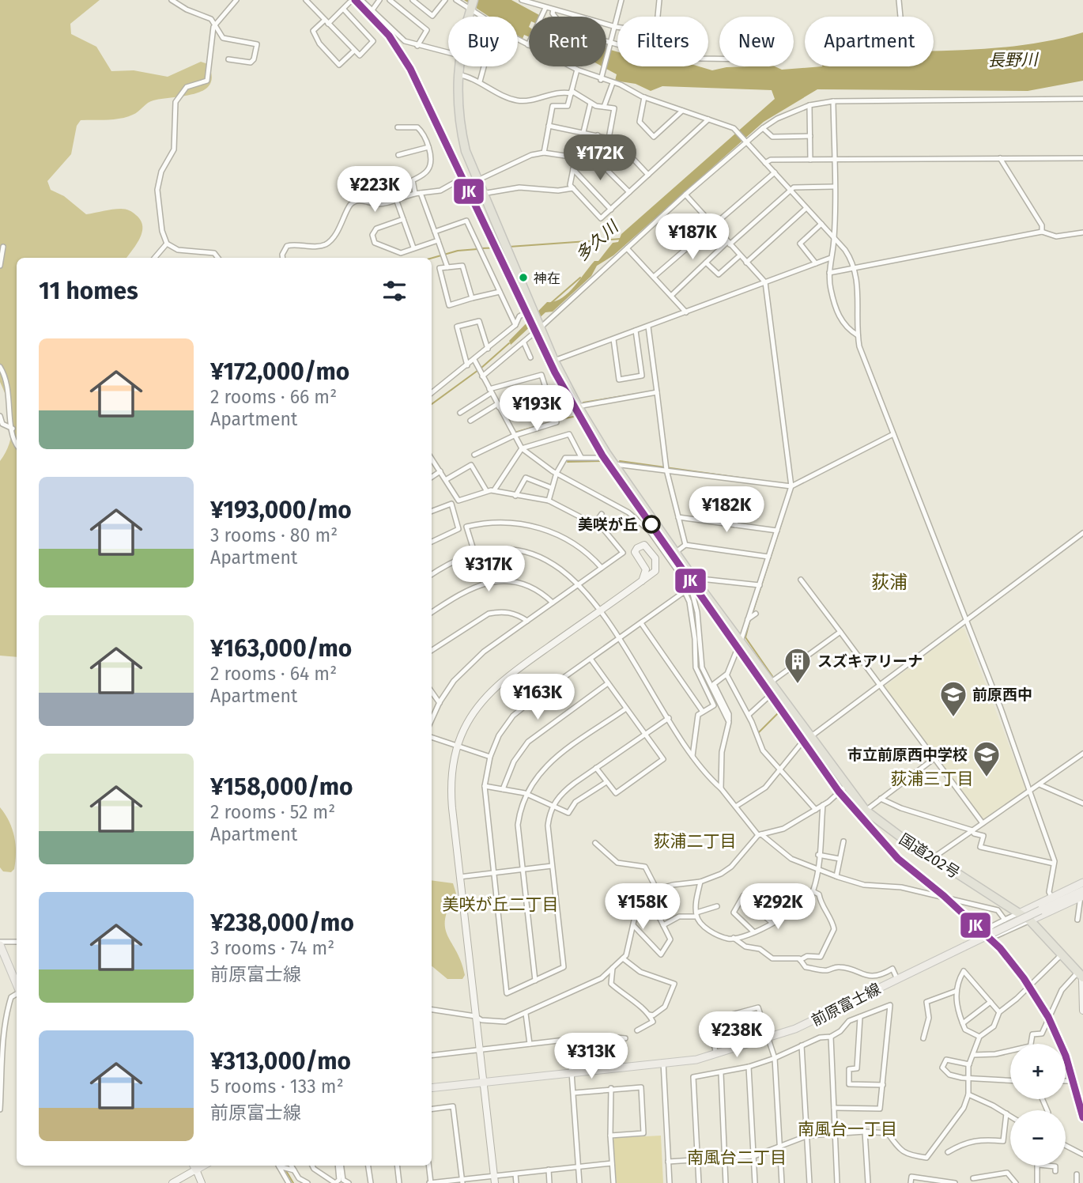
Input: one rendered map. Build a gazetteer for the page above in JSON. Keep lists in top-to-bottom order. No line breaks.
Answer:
{"streets":{"highway":["国道202号"],"main road":["前原富士線"]},"districts":["荻浦","荻浦三丁目","荻浦二丁目","美咲が丘二丁目","南風台一丁目","南風台二丁目"],"water":["長野川","多久川"],"places":{"other":["神在","美咲が丘"],"building":["スズキアリーナ"],"school or university":["前原西中","市立前原西中学校"]},"lines":["transit line JK"],"page":{"chip":["Buy","Rent","Filters","New","Apartment"],"price":["¥172K","¥223K","¥187K","¥193K","¥182K","¥317K","¥163K","¥158K","¥292K","¥238K","¥313K"],"heading":"11 homes","list":[{"name":"¥172,000/mo","note":"2 rooms · 66 m² · Apartment"},{"name":"¥193,000/mo","note":"3 rooms · 80 m² · Apartment"},{"name":"¥163,000/mo","note":"2 rooms · 64 m² · Apartment"},{"name":"¥158,000/mo","note":"2 rooms · 52 m² · Apartment"},{"name":"¥238,000/mo","note":"3 rooms · 74 m² · 前原富士線"},{"name":"¥313,000/mo","note":"5 rooms · 133 m² · 前原富士線"}],"map_buttons":["+","−"]}}
